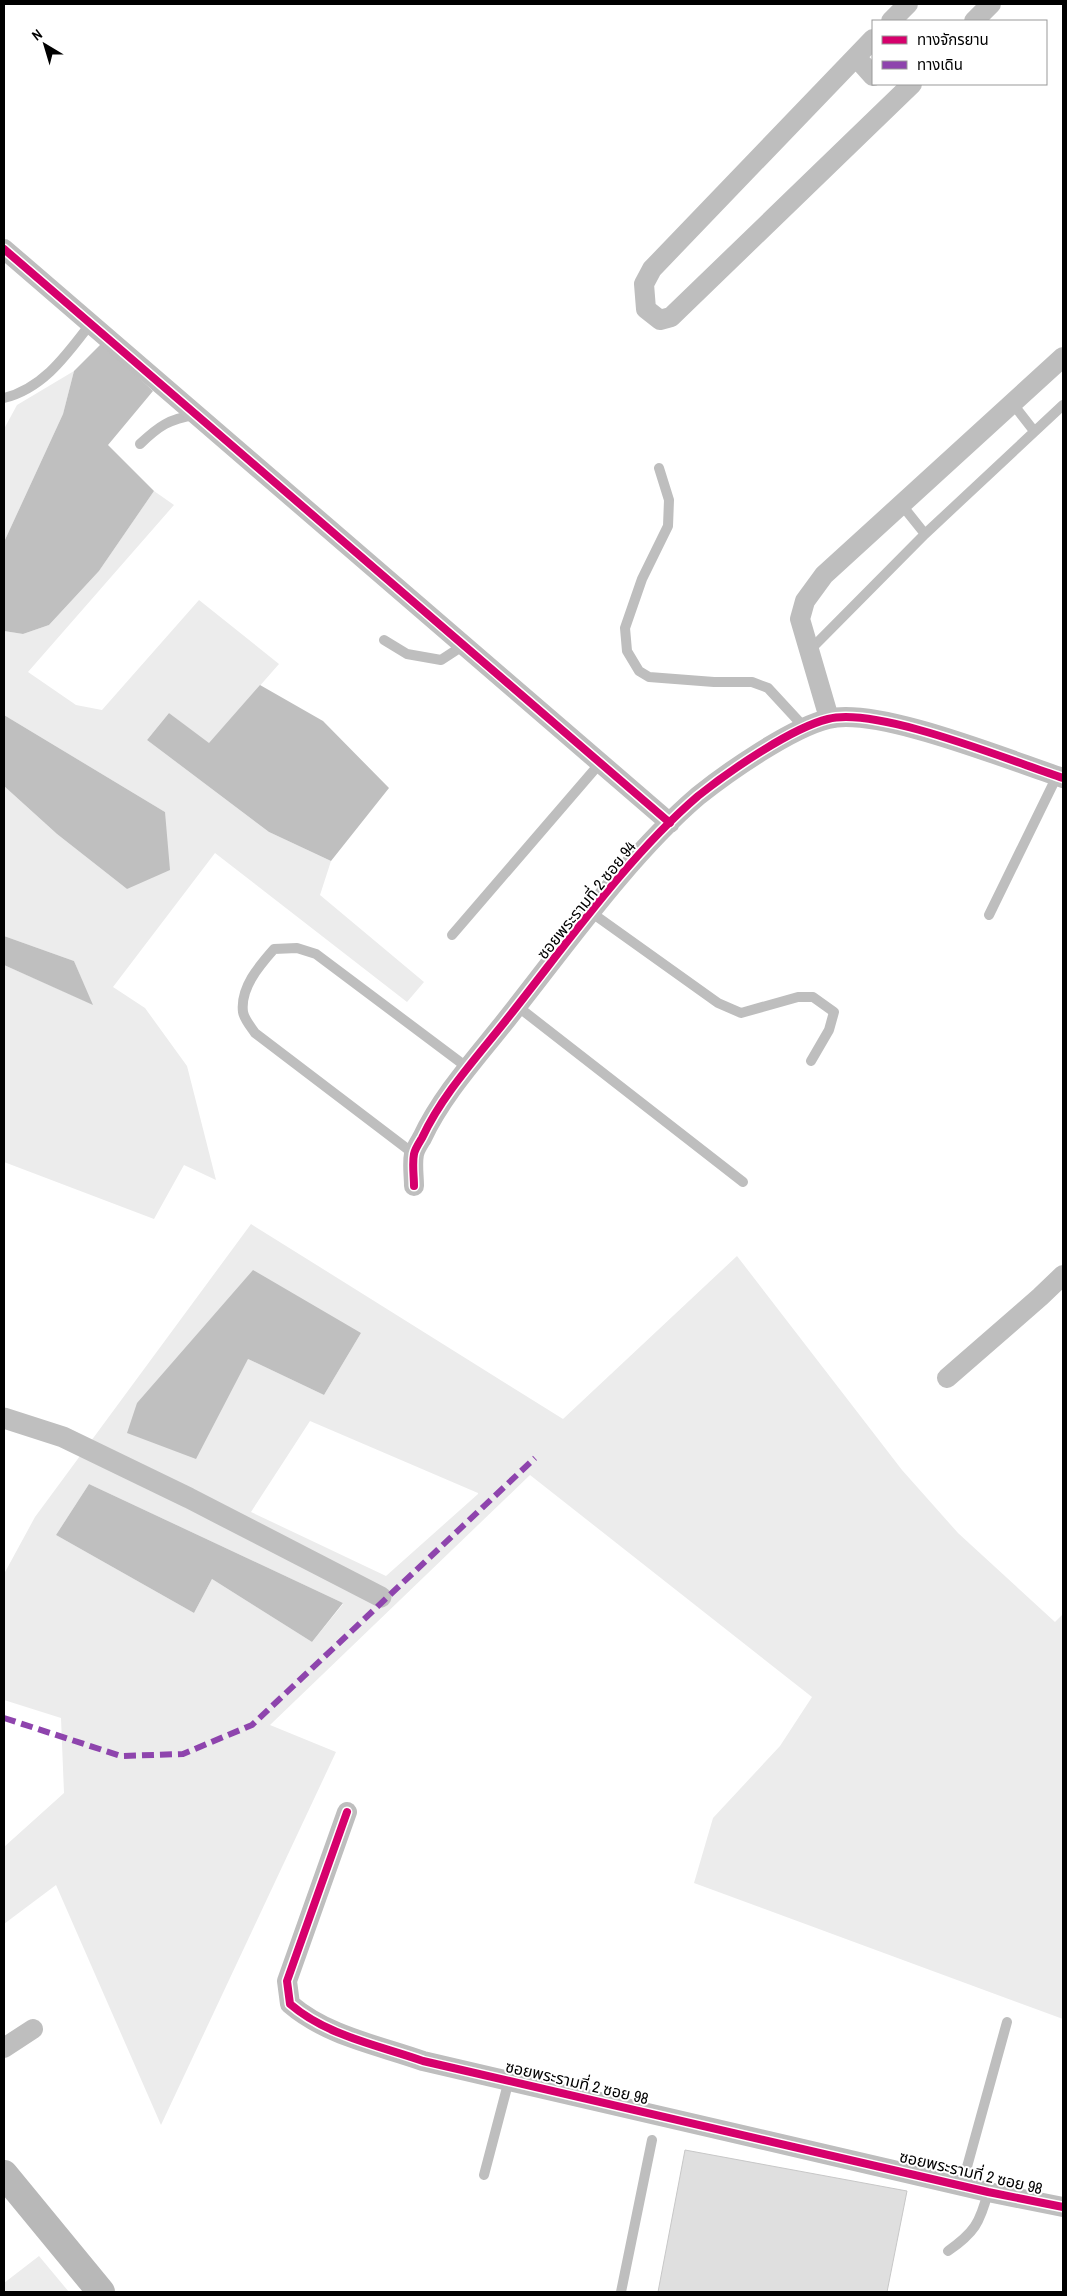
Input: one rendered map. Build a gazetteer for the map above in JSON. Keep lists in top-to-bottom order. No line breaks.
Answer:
{"streets":{"street":["ซอยพระรามที่ 2 ซอย 94","ซอยพระรามที่ 2 ซอย 98"]},"legend":["ทางจักรยาน","ทางเดิน"],"north":"top left"}
